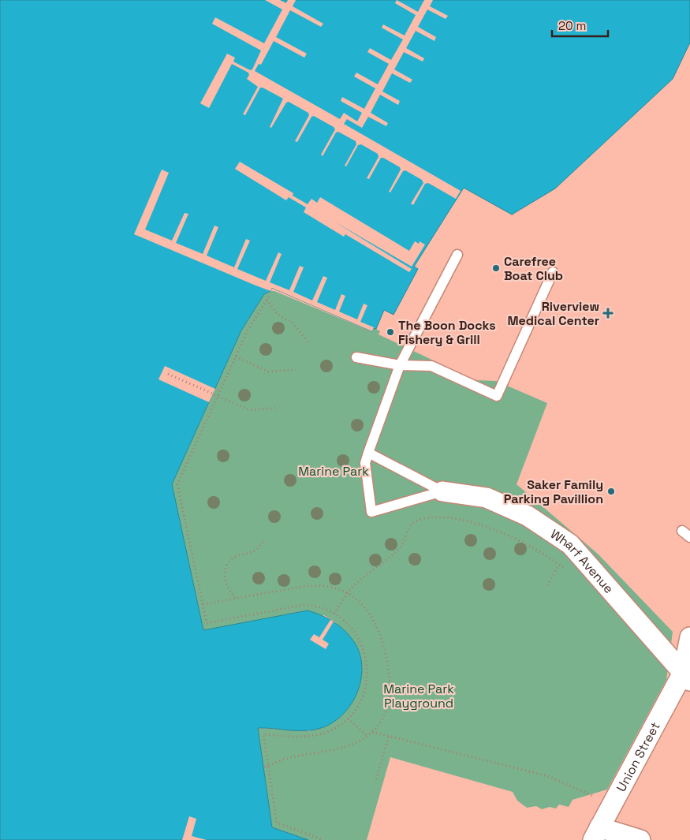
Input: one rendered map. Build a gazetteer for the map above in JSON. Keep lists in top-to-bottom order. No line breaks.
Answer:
{"streets":{"street":["Wharf Avenue","Union Street"]},"crossings":[["Wharf Avenue","Union Street"]],"parks":["Marine Park","Marine Park Playground"],"places":{"other":["Carefree Boat Club","The Boon Docks Fishery & Grill","Saker Family Parking Pavillion"],"health":["Riverview Medical Center"]},"scale_bar":"20 m"}
